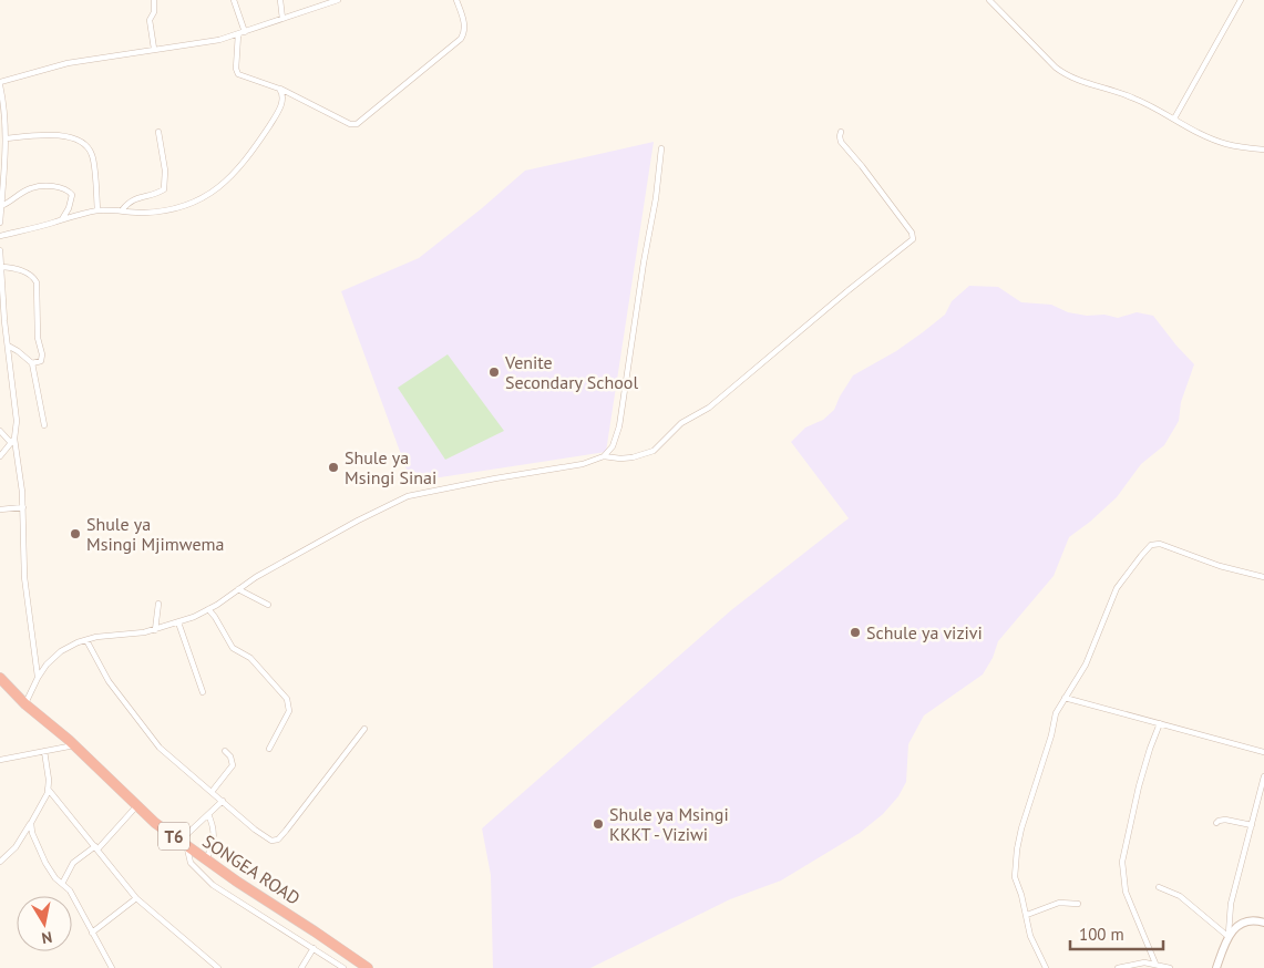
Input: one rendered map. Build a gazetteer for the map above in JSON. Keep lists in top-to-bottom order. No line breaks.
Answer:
{"streets":{"highway":["T6","SONGEA ROAD"]},"places":["Venite Secondary School","Shule ya Msingi Sinai","Shule ya Msingi Mjimwema","Schule ya vizivi","Shule ya Msingi KKKT - Viziwi"],"scale_bar":"100 m","north":"bottom"}
